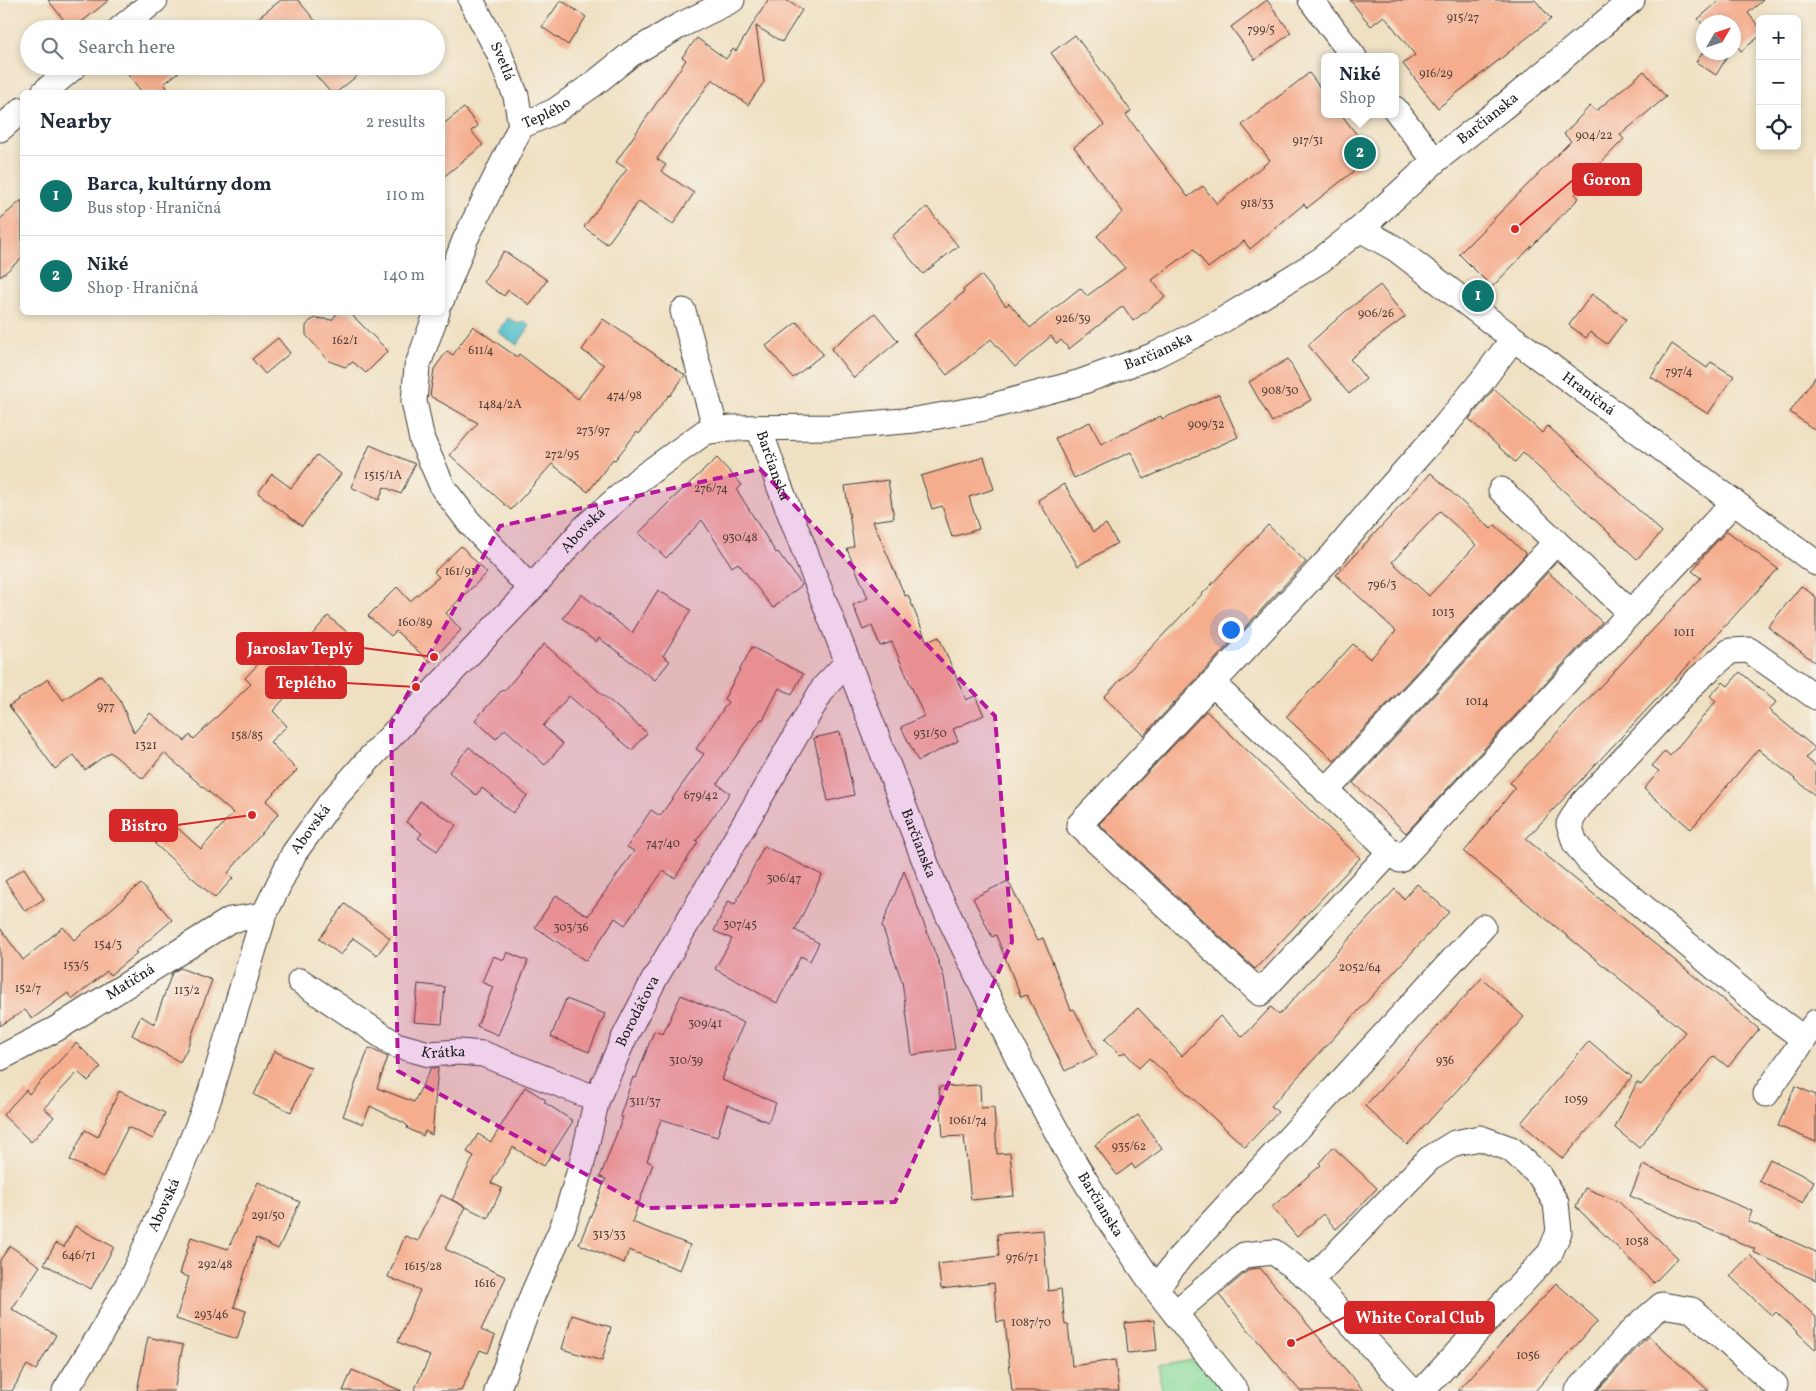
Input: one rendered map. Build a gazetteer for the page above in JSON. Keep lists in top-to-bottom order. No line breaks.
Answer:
{"streets":{"street":["Svetlá","Teplého","Barčianska","Hraničná","Abovská","Matičná","Borodáčova","Krátka"]},"crossings":[["Svetlá","Teplého"],["Barčianska","Hraničná"],["Barčianska","Abovská"],["Barčianska","Borodáčova"],["Abovská","Matičná"],["Borodáčova","Krátka"]],"places":["Goron","Jaroslav Teplý","Teplého","Bistro","White Coral Club"],"house_numbers":["915/27","799/5","916/29","904/22","917/31","918/33","906/26","926/39","162/1","611/4","797/4","908/30","474/98","1484/2A","909/32","273/97","272/95","1515/1A","276/74","930/48","161/91","796/3","1013","160/89","1011","1014","977","931/50","158/85","1321","679/42","747/40","306/47","307/45","303/36","154/3","153/5","2052/64","152/7","113/2","309/41","310/39","936","1059","311/37","1061/74","935/62","291/50","313/33","1058","646/71","976/71","292/48","1615/28","1616","293/46","1087/70","1056"],"north":"top right","page":{"map_buttons":["+","−"],"search":"Search here","popup":["Niké","Shop"],"heading":["Nearby","2 results"],"pins":["2","1"],"list":[{"mark":"1","name":"Barca, kultúrny dom","note":"Bus stop · Hraničná","value":"110 m"},{"mark":"2","name":"Niké","note":"Shop · Hraničná","value":"140 m"}]}}
